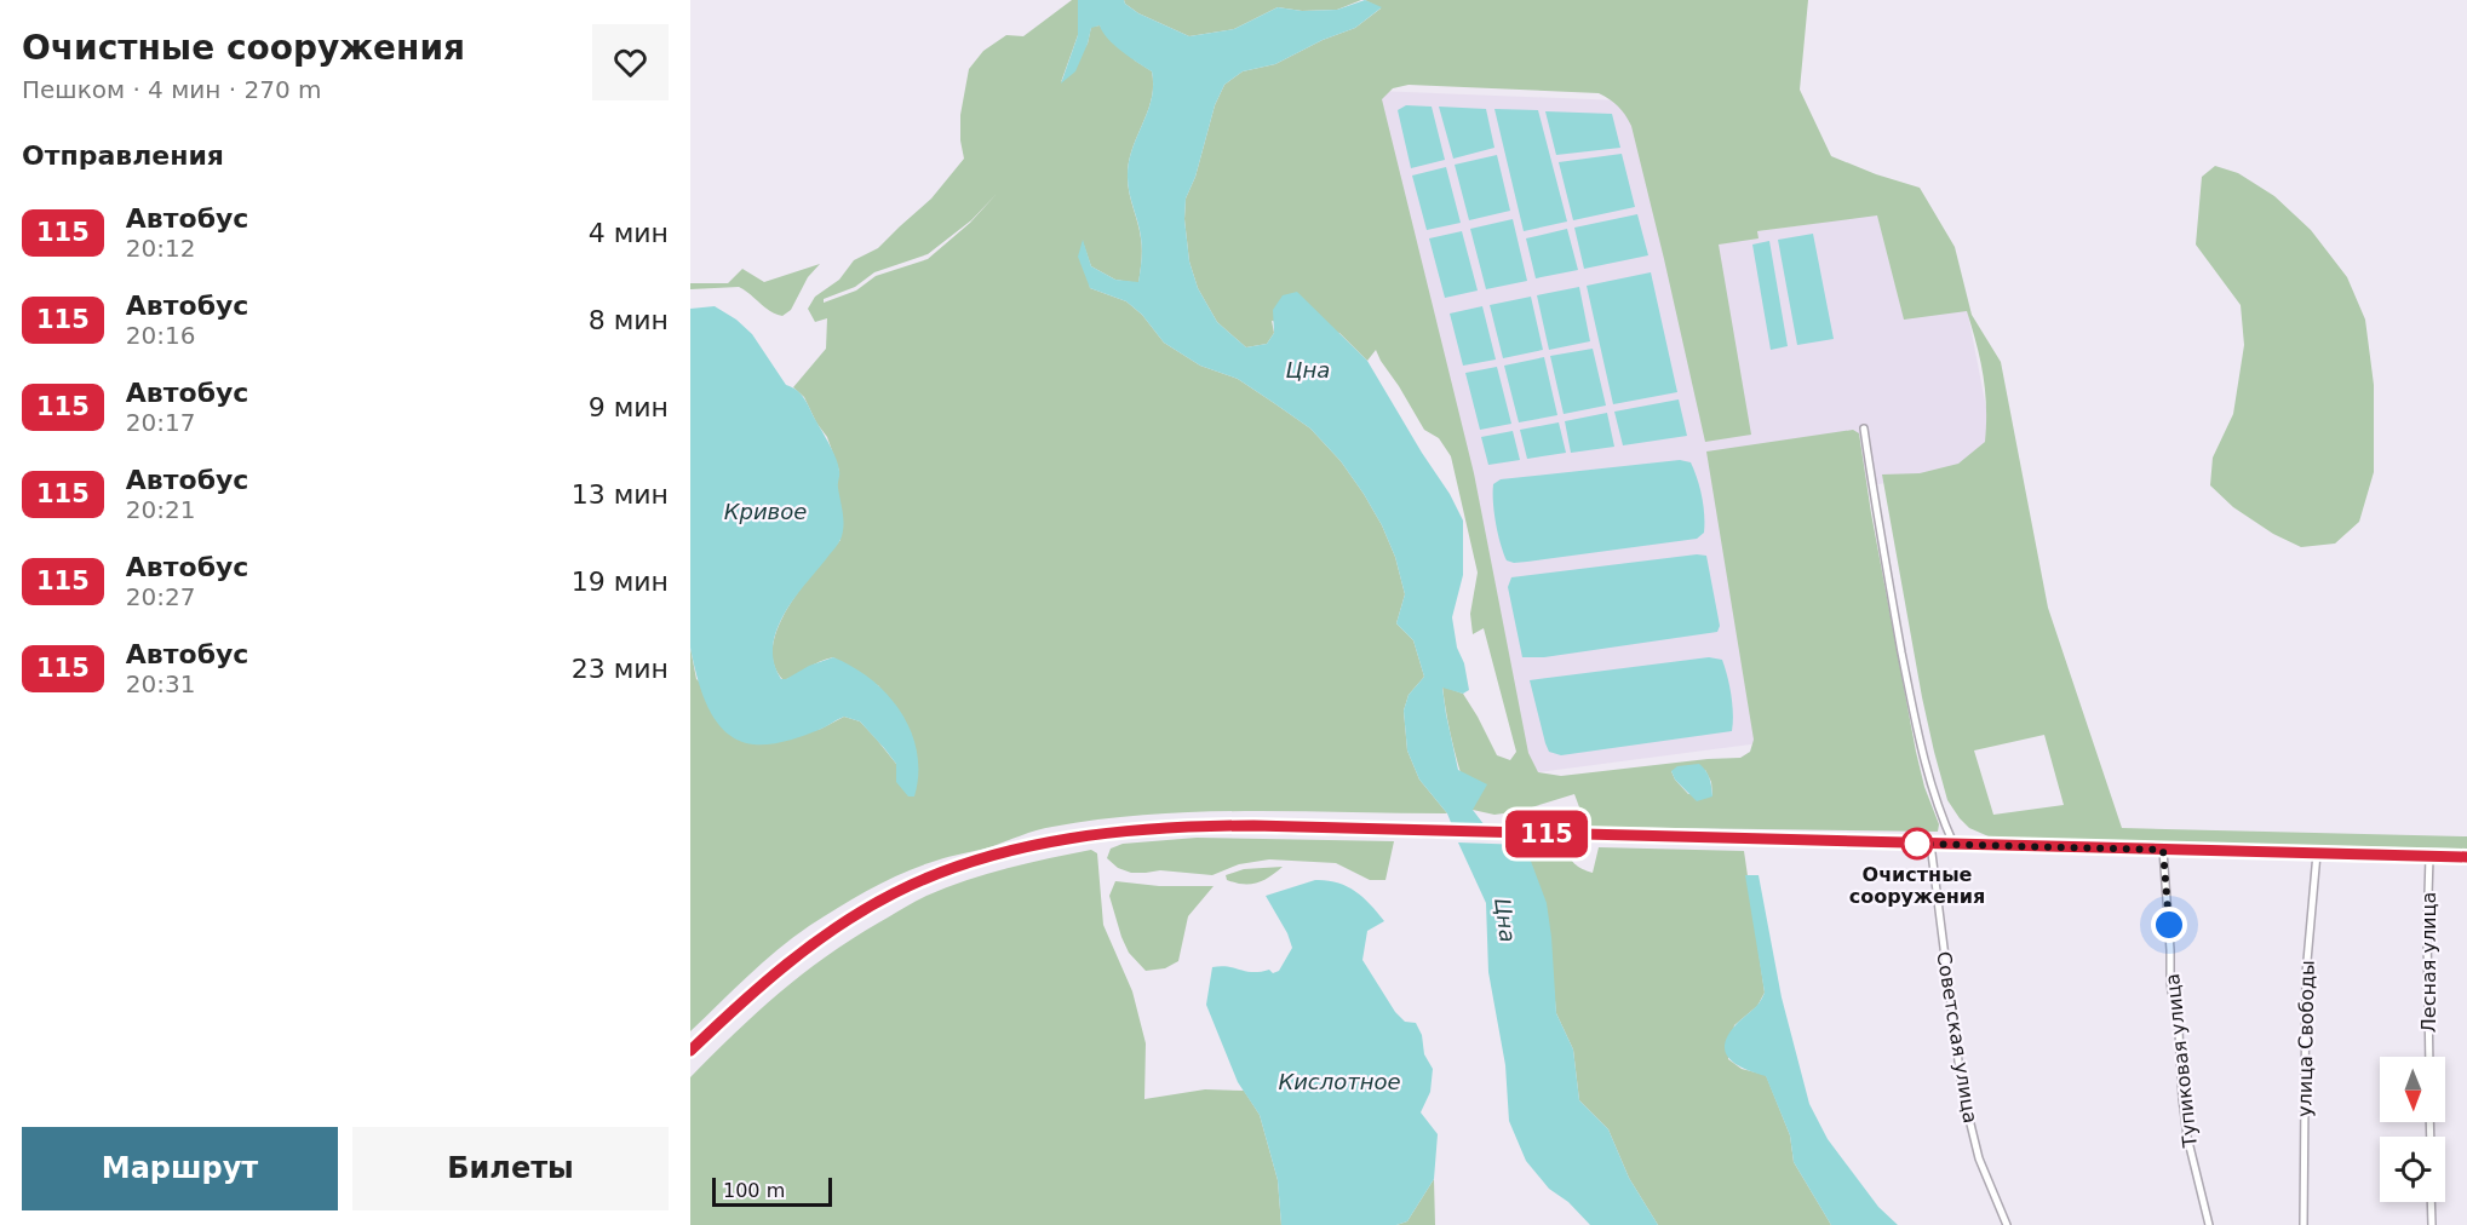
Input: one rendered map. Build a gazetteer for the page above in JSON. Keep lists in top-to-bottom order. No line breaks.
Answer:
{"streets":{"street":["Лесная улица","Советская улица","улица Свободы","Тупиковая улица"]},"water":["Цна","Кривое","Кислотное"],"places":["Очистные сооружения"],"lines":["bus line 115"],"scale_bar":"100 m","north":"bottom","page":{"heading":[["Очистные сооружения","Пешком · 4 мин · 270 m"],"Отправления"],"on_map":"115","list":[{"mark":"115","name":"Автобус","note":"20:12","value":"4 мин"},{"mark":"115","name":"Автобус","note":"20:16","value":"8 мин"},{"mark":"115","name":"Автобус","note":"20:17","value":"9 мин"},{"mark":"115","name":"Автобус","note":"20:21","value":"13 мин"},{"mark":"115","name":"Автобус","note":"20:27","value":"19 мин"},{"mark":"115","name":"Автобус","note":"20:31","value":"23 мин"}],"buttons":["Маршрут","Билеты"],"scale":"100 m"}}
